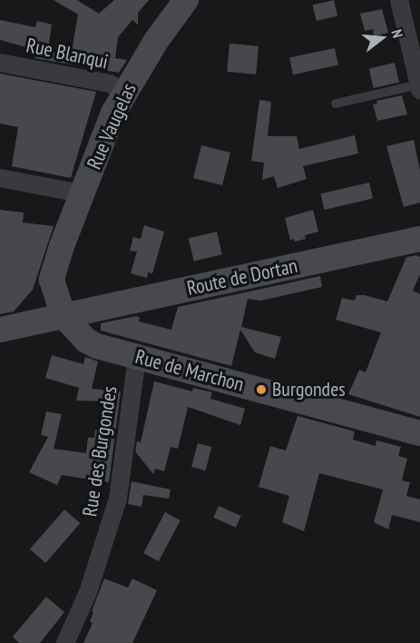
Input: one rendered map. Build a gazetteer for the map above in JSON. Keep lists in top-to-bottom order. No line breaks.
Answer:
{"streets":{"main road":["Rue Vaugelas","Route de Dortan","Rue de Marchon"],"street":["Rue Blanqui","Rue des Burgondes"]},"crossings":[["Rue Blanqui","Rue Vaugelas"],["Rue Vaugelas","Route de Dortan"],["Route de Dortan","Rue de Marchon"],["Rue de Marchon","Rue des Burgondes"]],"places":["Burgondes"],"north":"right"}
